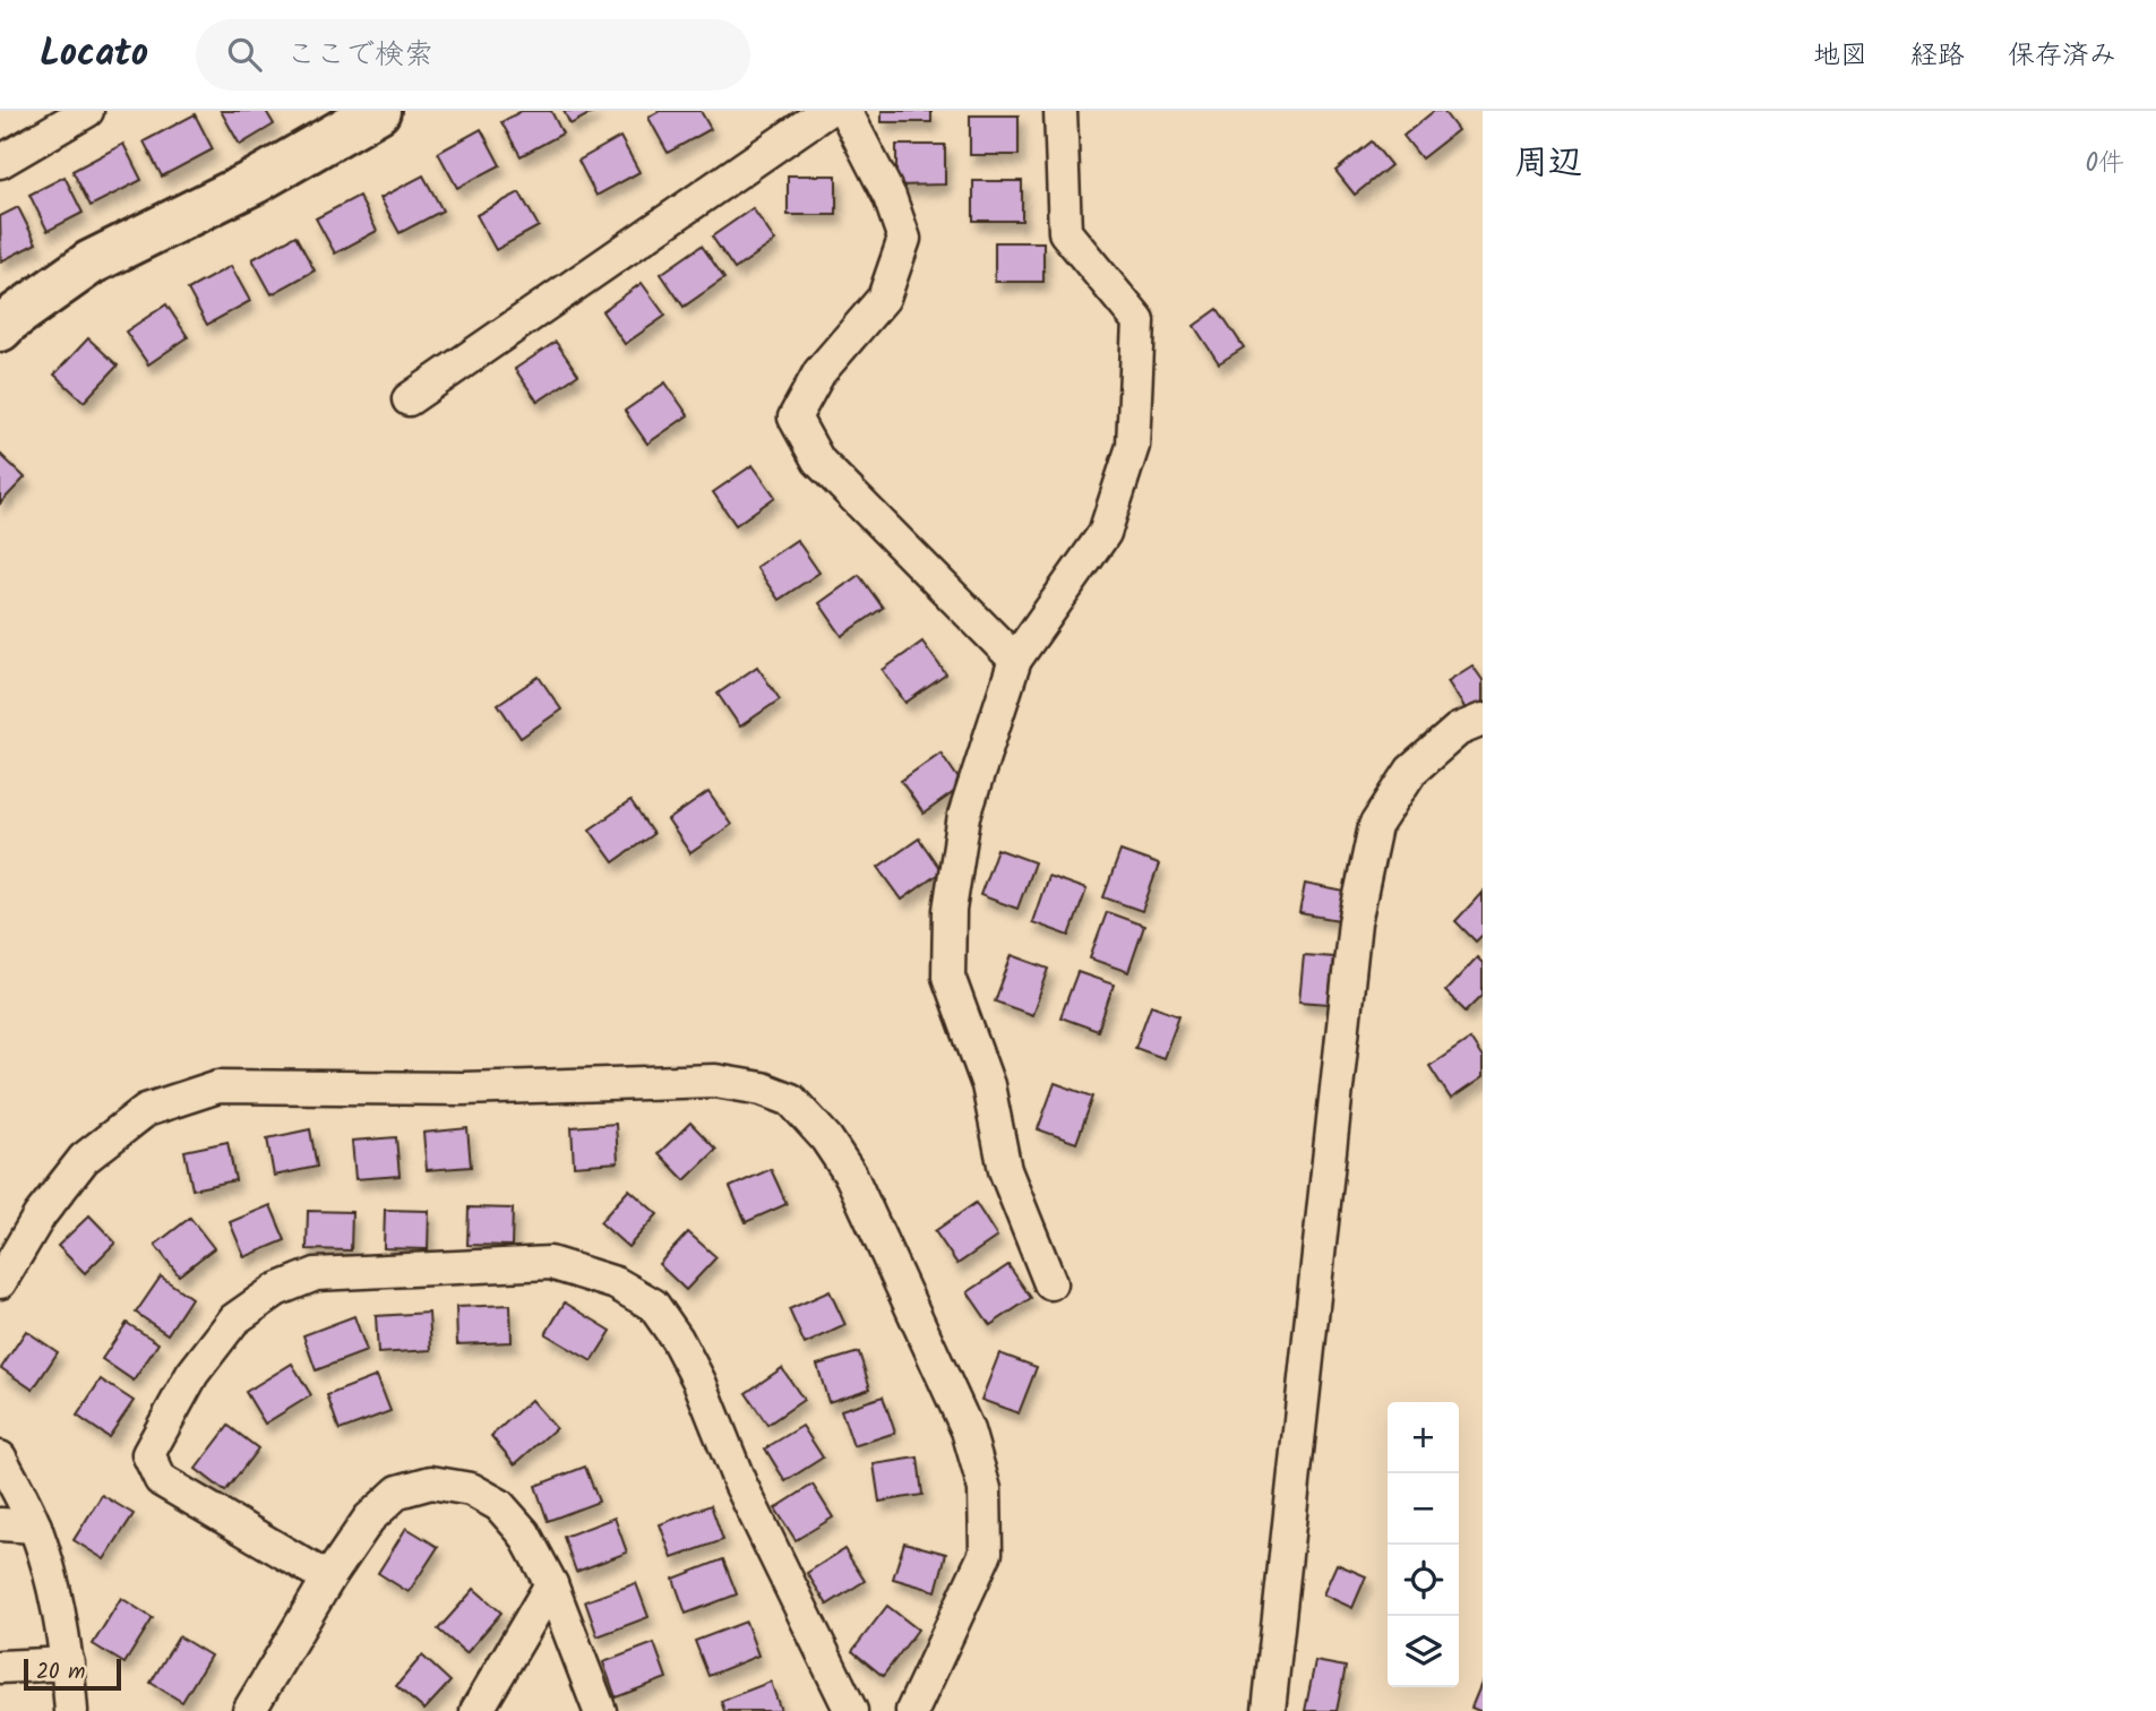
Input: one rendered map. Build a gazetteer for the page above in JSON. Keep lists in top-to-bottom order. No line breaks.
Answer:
{"scale_bar":"20 m","page":{"header":"Locato","search":"ここで検索","nav":["地図","経路","保存済み"],"heading":["周辺","0件"],"map_buttons":["+","−"],"scale":"20 m"}}
